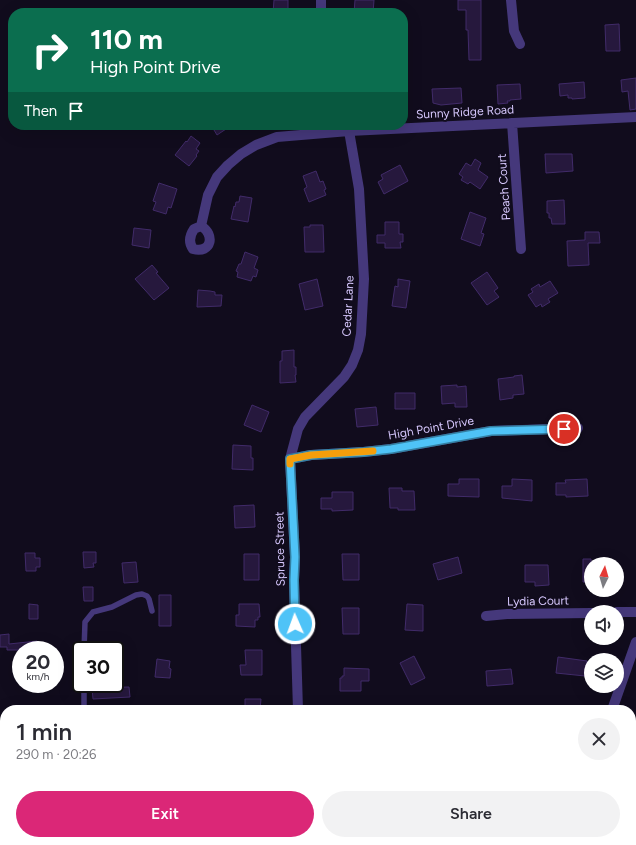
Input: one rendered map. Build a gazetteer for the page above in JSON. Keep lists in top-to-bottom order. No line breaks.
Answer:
{"streets":{"street":["Sunny Ridge Road","Peach Court","Cedar Lane","High Point Drive","Spruce Street","Lydia Court"]},"crossings":[["Sunny Ridge Road","Peach Court"],["Cedar Lane","High Point Drive"],["Cedar Lane","Spruce Street"],["High Point Drive","Spruce Street"]],"north":"top","page":{"turn":["110 m","High Point Drive"],"then":"Then","speed":"20 km/h","limit":"30","heading":["1 min","290 m · 20:26"],"buttons":["Exit","Share"]}}
